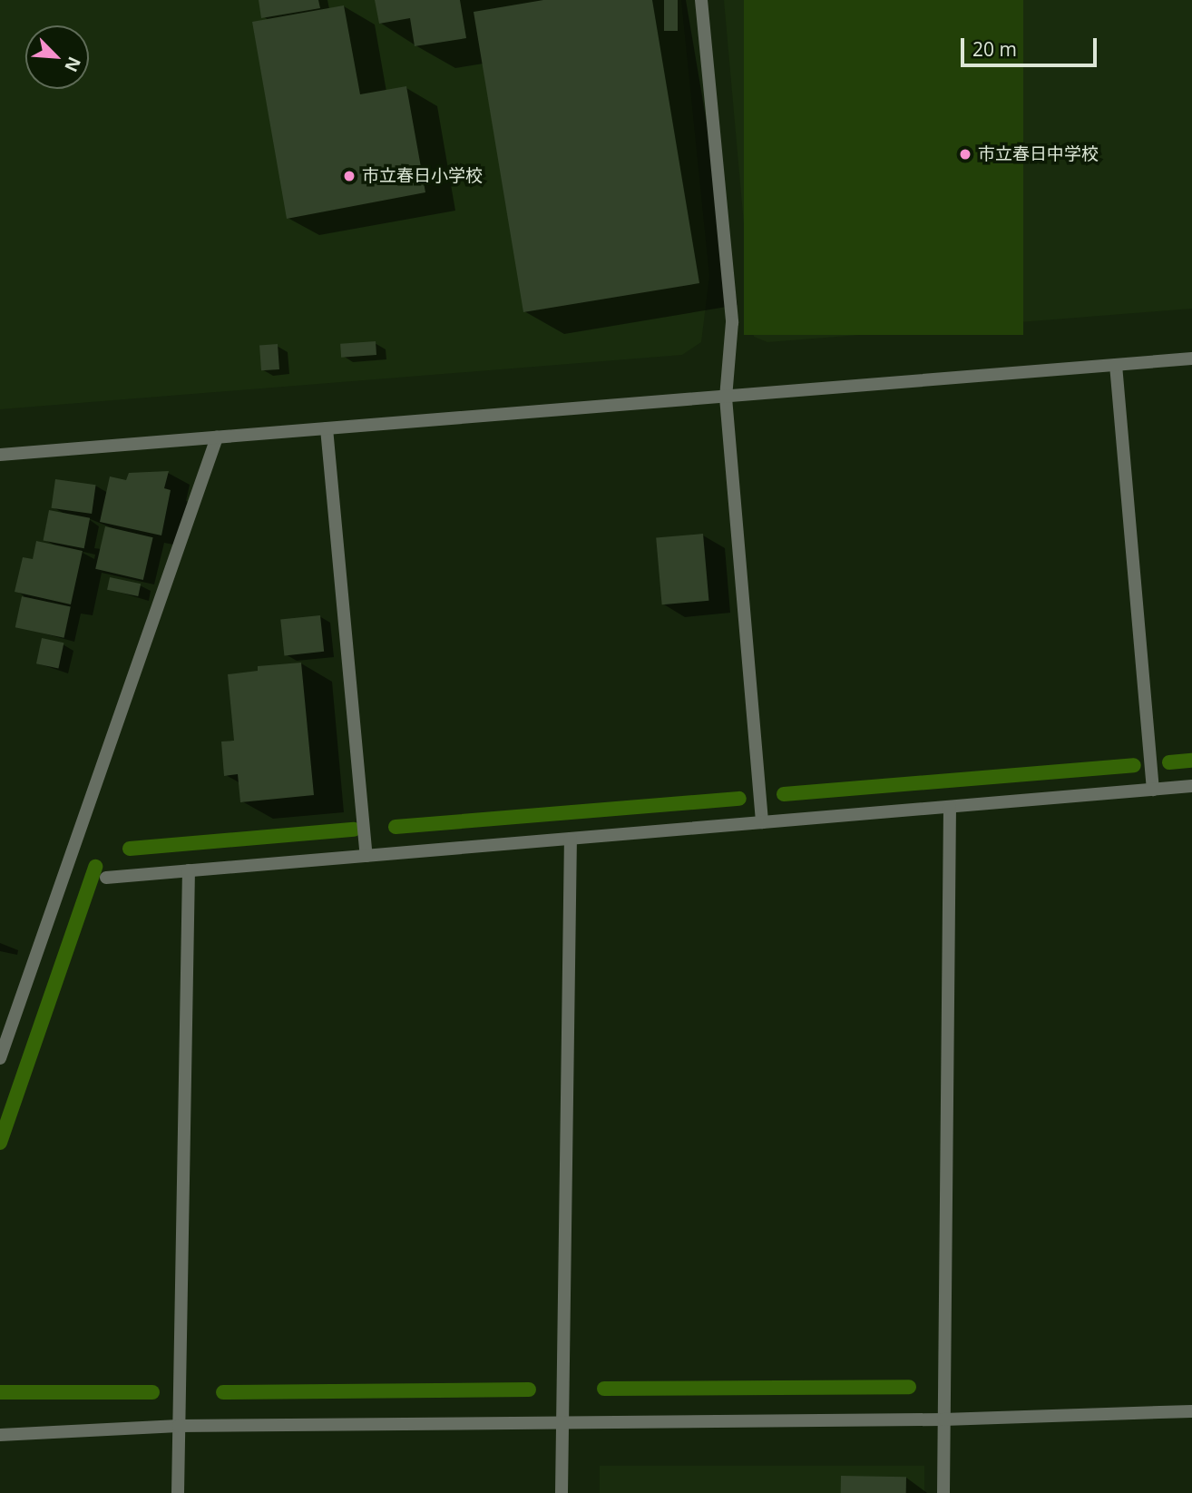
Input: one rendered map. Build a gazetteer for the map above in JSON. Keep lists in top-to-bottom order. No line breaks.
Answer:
{"places":["市立春日中学校","市立春日小学校"],"scale_bar":"20 m","north":"bottom right"}
